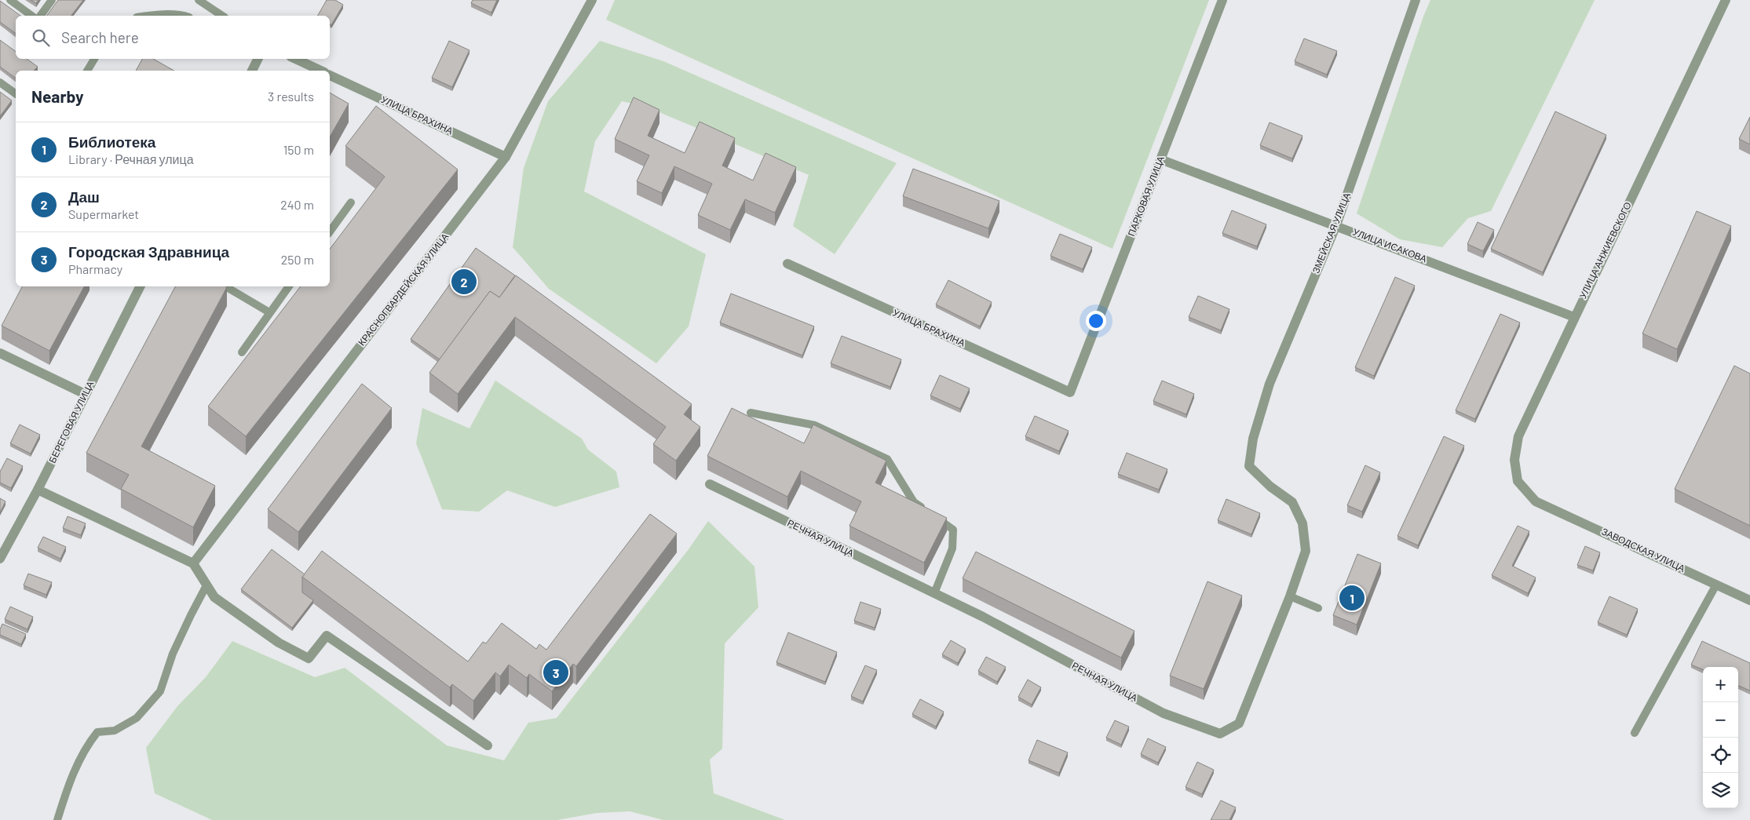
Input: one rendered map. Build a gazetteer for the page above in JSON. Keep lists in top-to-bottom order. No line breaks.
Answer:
{"streets":{"street":["УЛИЦА БРАХИНА","ПАРКОВАЯ УЛИЦА","ЗМЕЙСКАЯ УЛИЦА","УЛИЦА ИСАКОВА","УЛИЦА АНЖИЕВСКОГО","КРАСНОГВАРДЕЙСКАЯ УЛИЦА","БЕРЕГОВАЯ УЛИЦА","РЕЧНАЯ УЛИЦА","ЗАВОДСКАЯ УЛИЦА"]},"crossings":[["УЛИЦА БРАХИНА","ПАРКОВАЯ УЛИЦА"],["УЛИЦА БРАХИНА","КРАСНОГВАРДЕЙСКАЯ УЛИЦА"],["ПАРКОВАЯ УЛИЦА","УЛИЦА ИСАКОВА"],["ЗМЕЙСКАЯ УЛИЦА","УЛИЦА ИСАКОВА"],["ЗМЕЙСКАЯ УЛИЦА","РЕЧНАЯ УЛИЦА"],["УЛИЦА ИСАКОВА","УЛИЦА АНЖИЕВСКОГО"],["УЛИЦА АНЖИЕВСКОГО","ЗАВОДСКАЯ УЛИЦА"]],"page":{"search":"Search here","heading":["Nearby","3 results"],"list":[{"mark":"1","name":"Библиотека","note":"Library · Речная улица","value":"150 m"},{"mark":"2","name":"Даш","note":"Supermarket","value":"240 m"},{"mark":"3","name":"Городская Здравница","note":"Pharmacy","value":"250 m"}],"pins":["2","1","3"],"map_buttons":["+","−"]}}
